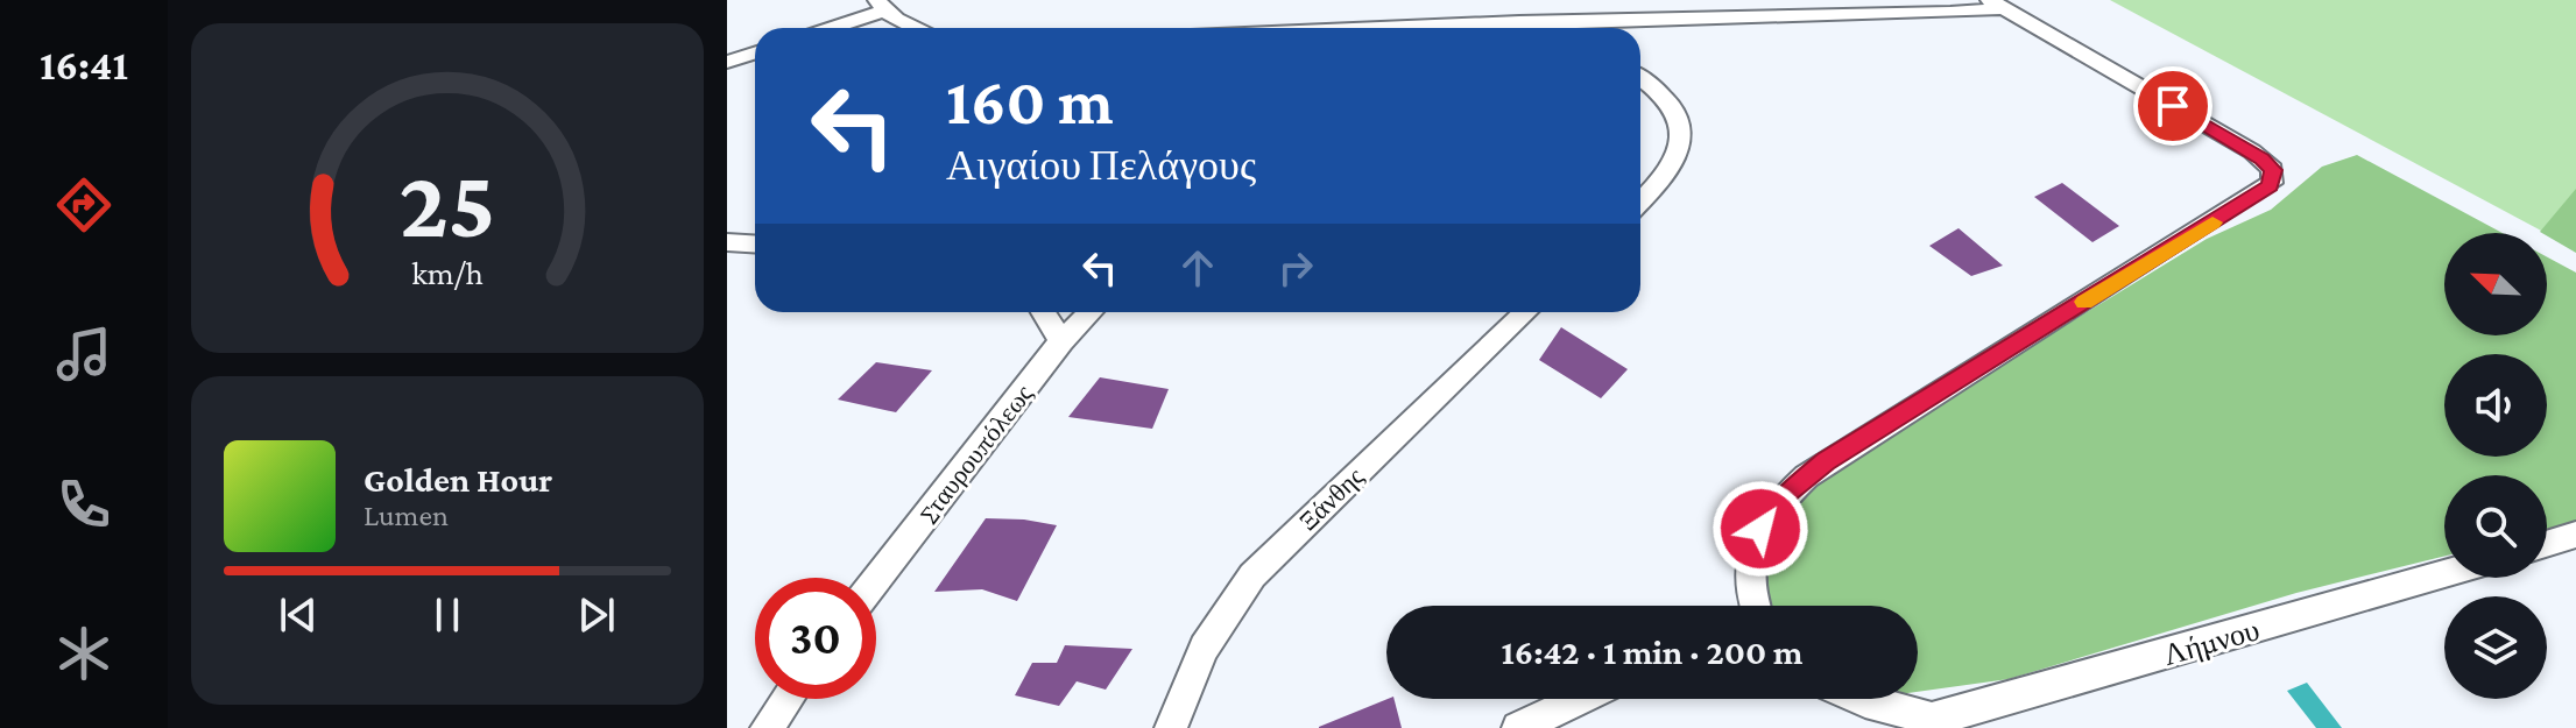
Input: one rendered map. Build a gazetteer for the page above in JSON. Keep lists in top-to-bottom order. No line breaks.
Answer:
{"streets":{"street":["Σταυρουπόλεως","Ξάνθης","Λήμνου"]},"north":"top left","page":{"tabs":"16:41","turn":["160 m","Αιγαίου Πελάγους"],"song":["Golden Hour","Lumen"],"limit":"30","trip":"16:42 · 1 min · 200 m","gauge":["25","km/h"]}}
